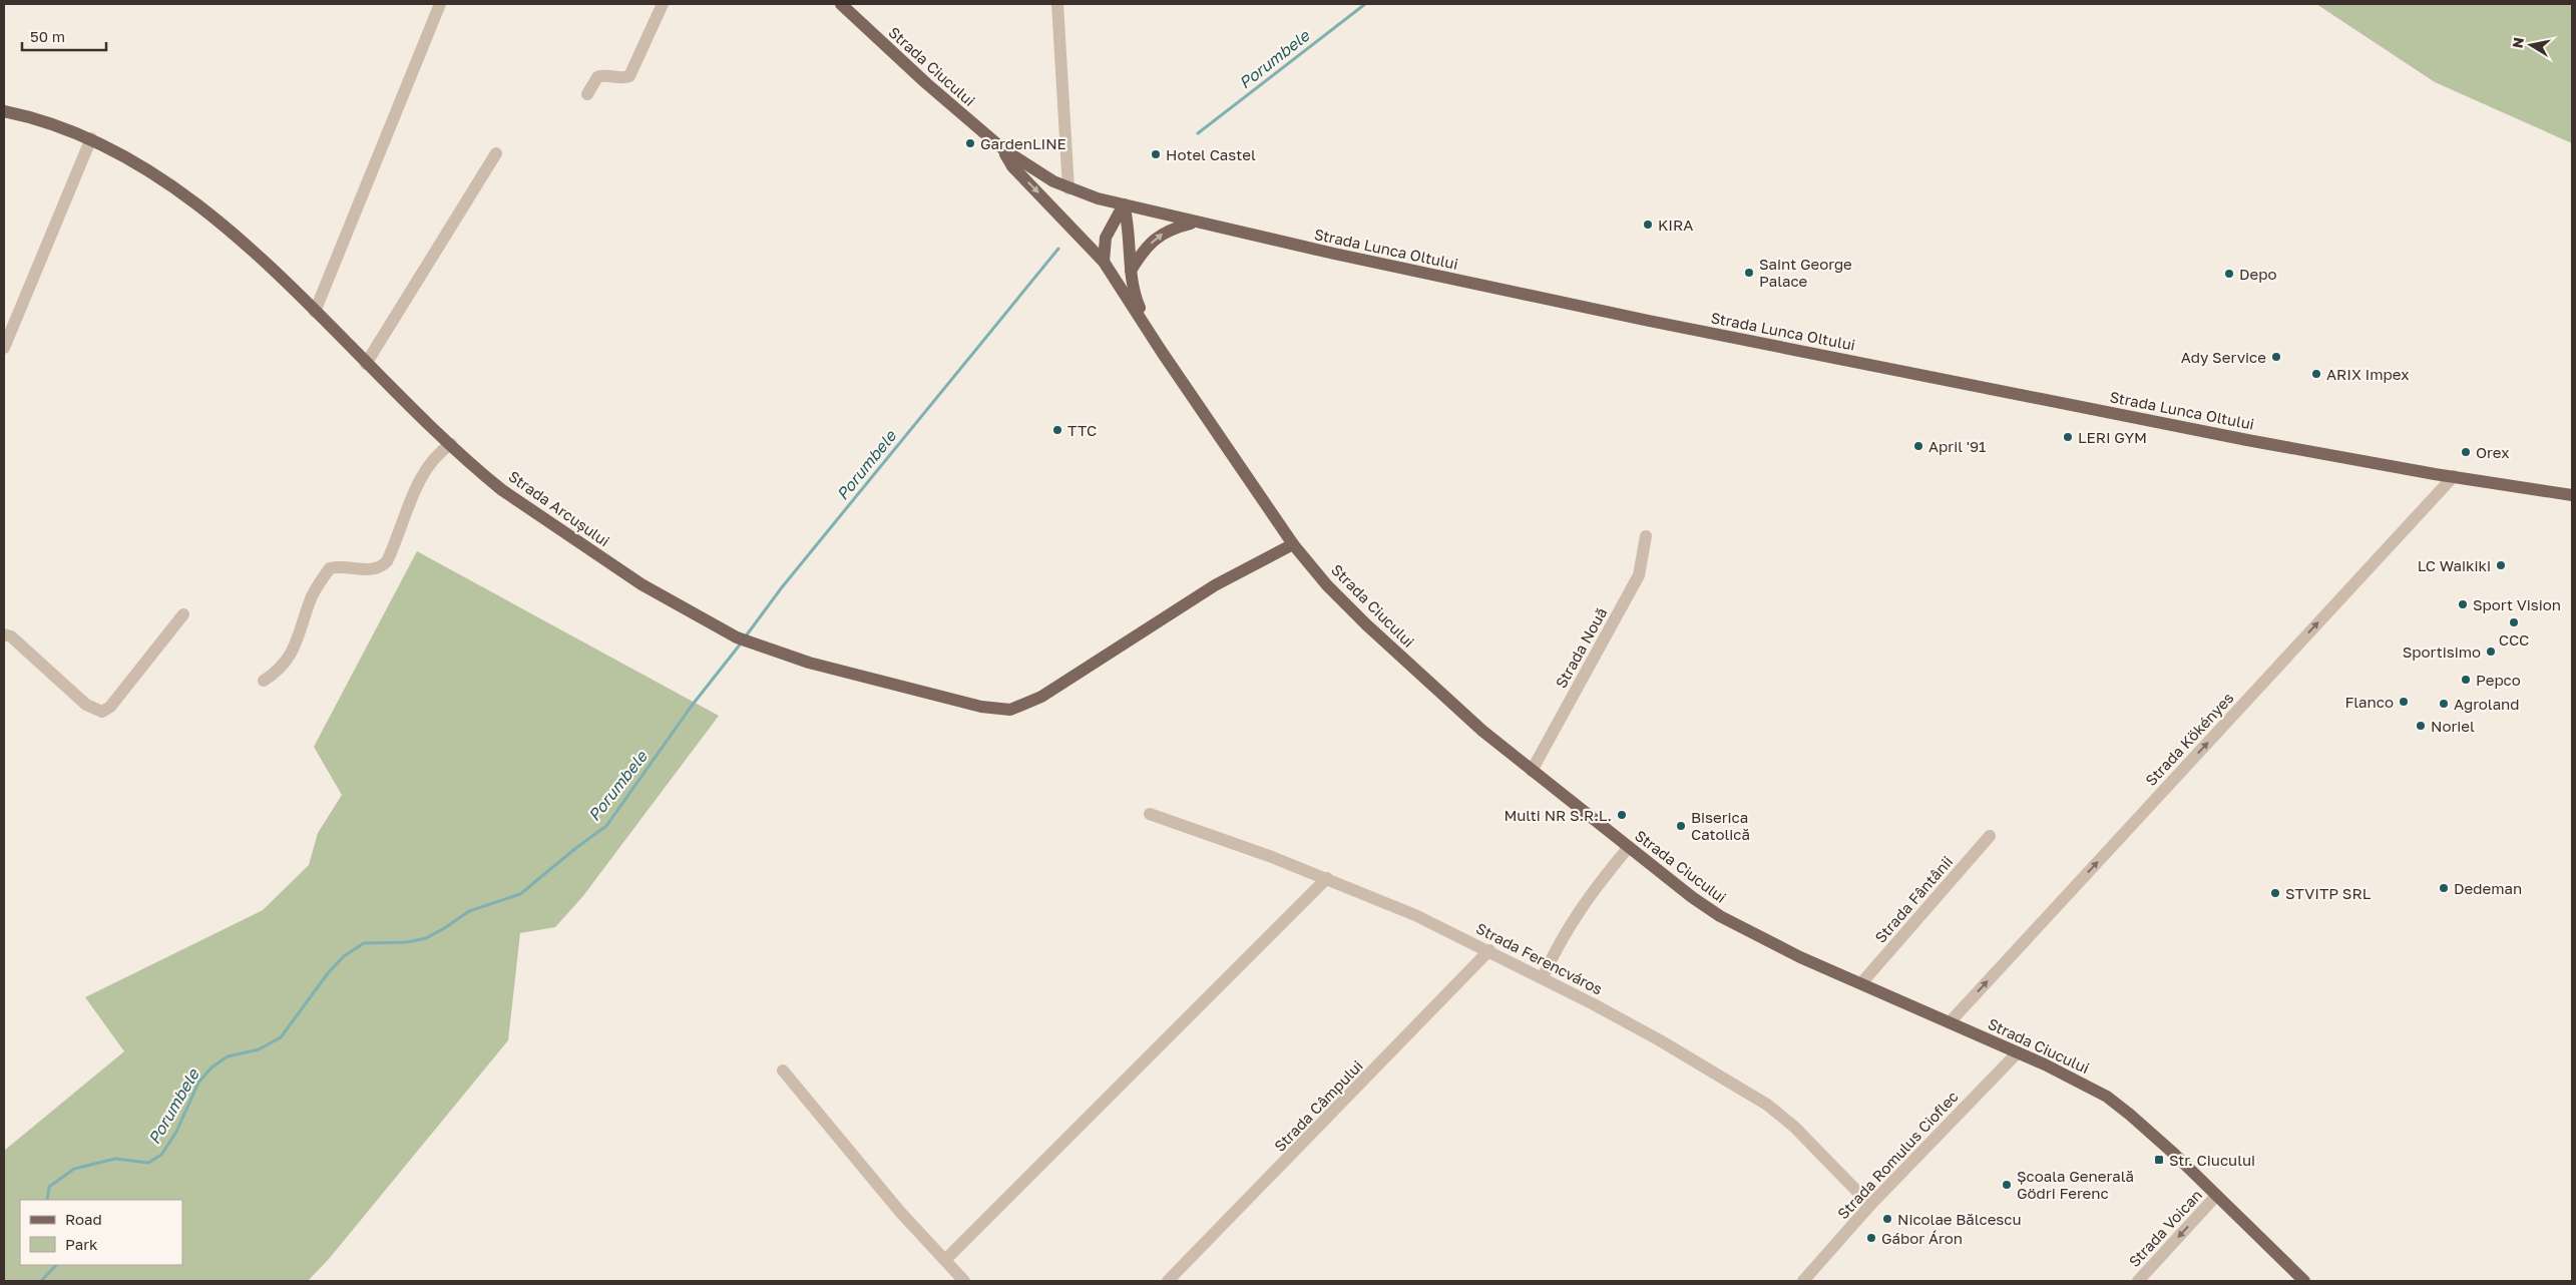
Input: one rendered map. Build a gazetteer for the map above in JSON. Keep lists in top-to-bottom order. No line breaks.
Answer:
{"streets":{"main road":["Strada Ciucului","Strada Lunca Oltului","Strada Arcușului"],"street":["Strada Nouă","Strada Kökényes","Strada Fântânii","Strada Ferencváros","Strada Câmpului","Strada Romulus Cioflec","Strada Voican"]},"crossings":[["Strada Ciucului","Strada Lunca Oltului"],["Strada Ciucului","Strada Arcușului"],["Strada Ciucului","Strada Nouă"],["Strada Ciucului","Strada Kökényes"],["Strada Ciucului","Strada Fântânii"],["Strada Ciucului","Strada Romulus Cioflec"],["Strada Ciucului","Strada Voican"],["Strada Lunca Oltului","Strada Kökényes"],["Strada Ferencváros","Strada Câmpului"],["Strada Ferencváros","Strada Romulus Cioflec"]],"one_way":["Strada Kökényes","Strada Voican"],"water":["Porumbele"],"places":{"other":["GardenLINE","Hotel Castel","KIRA","Saint George Palace","Depo","Ady Service","ARIX Impex","TTC","LERI GYM","April '91","Orex","LC Waikiki","Sport Vision","CCC","Sportisimo","Pepco","Flanco","Agroland","Noriel","Multi NR S.R.L.","Biserica Catolică","Dedeman","STVITP SRL","Școala Generală Gödri Ferenc","Nicolae Bălcescu","Gábor Áron"],"transit":["Str. Ciucului"]},"legend":["Road","Park"],"scale_bar":"50 m","north":"left"}
